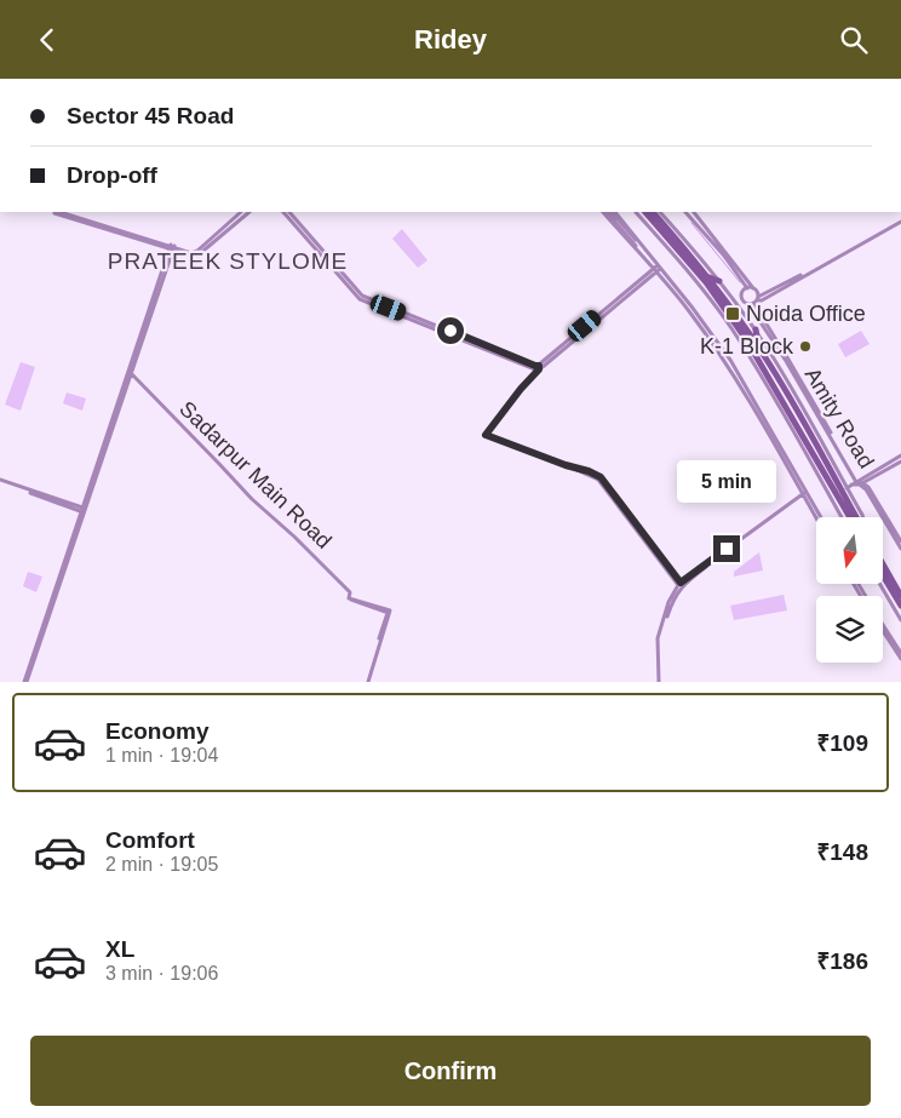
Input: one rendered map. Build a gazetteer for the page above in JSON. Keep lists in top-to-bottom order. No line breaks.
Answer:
{"streets":{"street":["Amity Road","Sadarpur Main Road"]},"districts":["PRATEEK STYLOME"],"places":{"transit":["Noida Office"],"other":["K-1 Block"]},"north":"bottom","page":{"header":"Ridey","banner":["Sector 45 Road","Drop-off"],"bubble":"5 min","list":[{"name":"Economy","note":"1 min · 19:04","value":"₹109"},{"name":"Comfort","note":"2 min · 19:05","value":"₹148"},{"name":"XL","note":"3 min · 19:06","value":"₹186"}],"buttons":"Confirm"}}
